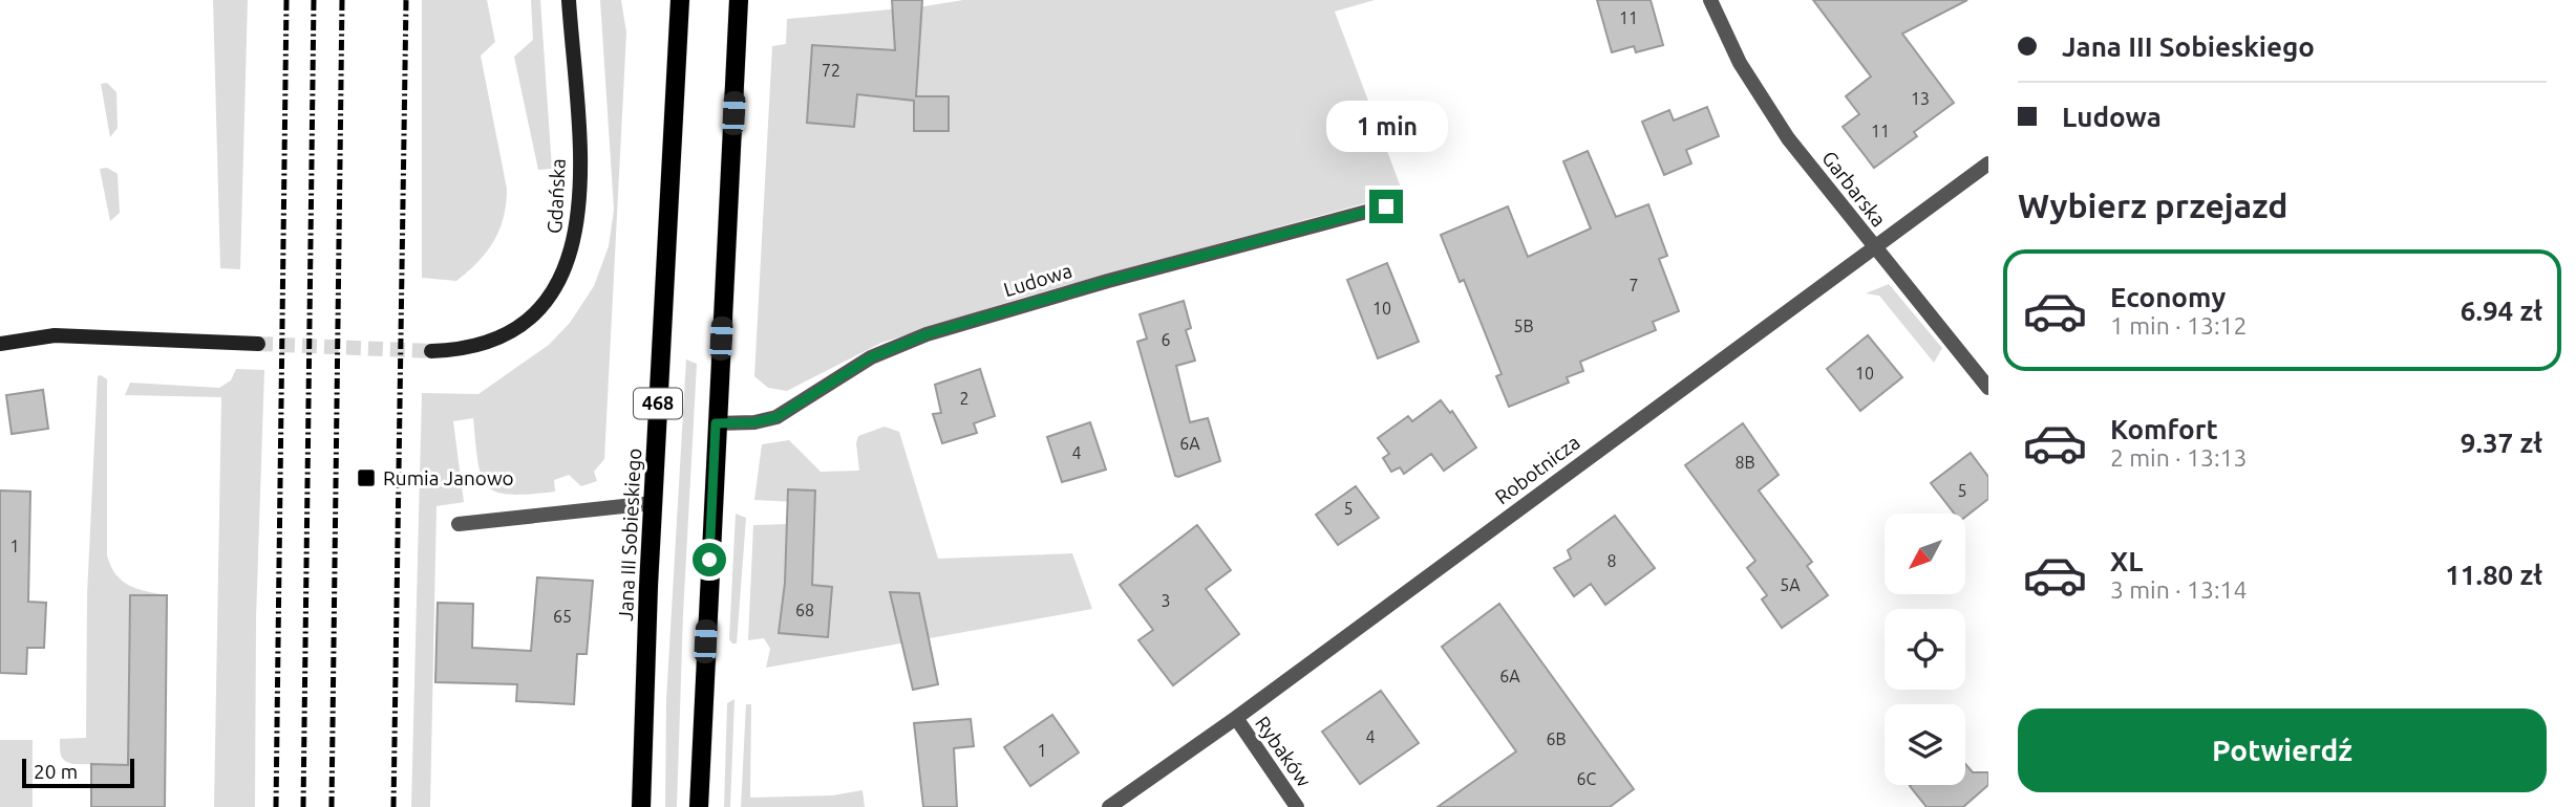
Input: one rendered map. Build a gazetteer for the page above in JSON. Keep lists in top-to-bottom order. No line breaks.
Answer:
{"streets":{"main road":["Gdańska","468","Jana III Sobieskiego"],"street":["Garbarska","Ludowa","Robotnicza","Rybaków"]},"crossings":[["Garbarska","Robotnicza"],["Robotnicza","Rybaków"]],"places":{"transit":["Rumia Janowo"]},"house_numbers":["11","72","13","11","7","10","5B","6","10","2","6A","4","8B","5","5","1","8","5A","3","68","65","6A","4","6B","1","6C"],"scale_bar":"20 m","north":"bottom left","page":{"banner":["Jana III Sobieskiego","Ludowa"],"bubble":"1 min","heading":"Wybierz przejazd","list":[{"name":"Economy","note":"1 min · 13:12","value":"6.94 zł"},{"name":"Komfort","note":"2 min · 13:13","value":"9.37 zł"},{"name":"XL","note":"3 min · 13:14","value":"11.80 zł"}],"buttons":"Potwierdź","scale":"20 m"}}
